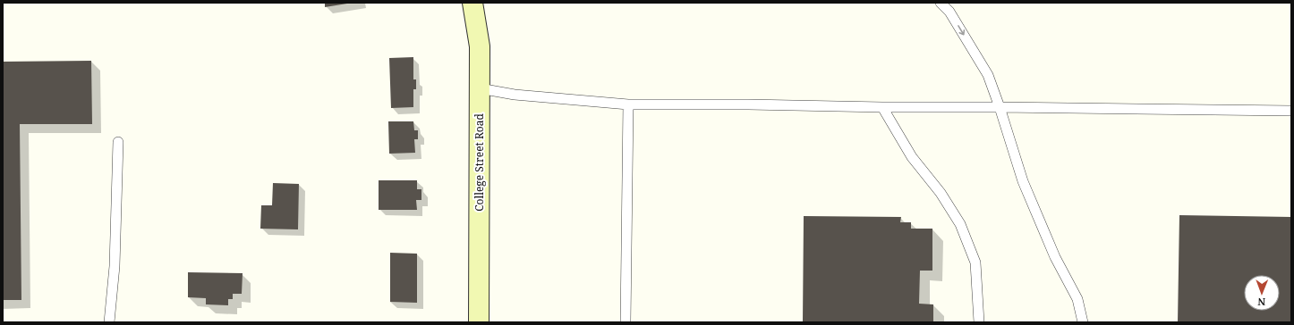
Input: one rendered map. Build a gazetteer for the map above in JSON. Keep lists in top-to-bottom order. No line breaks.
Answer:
{"streets":{"street":["College Street Road"]},"north":"bottom"}
